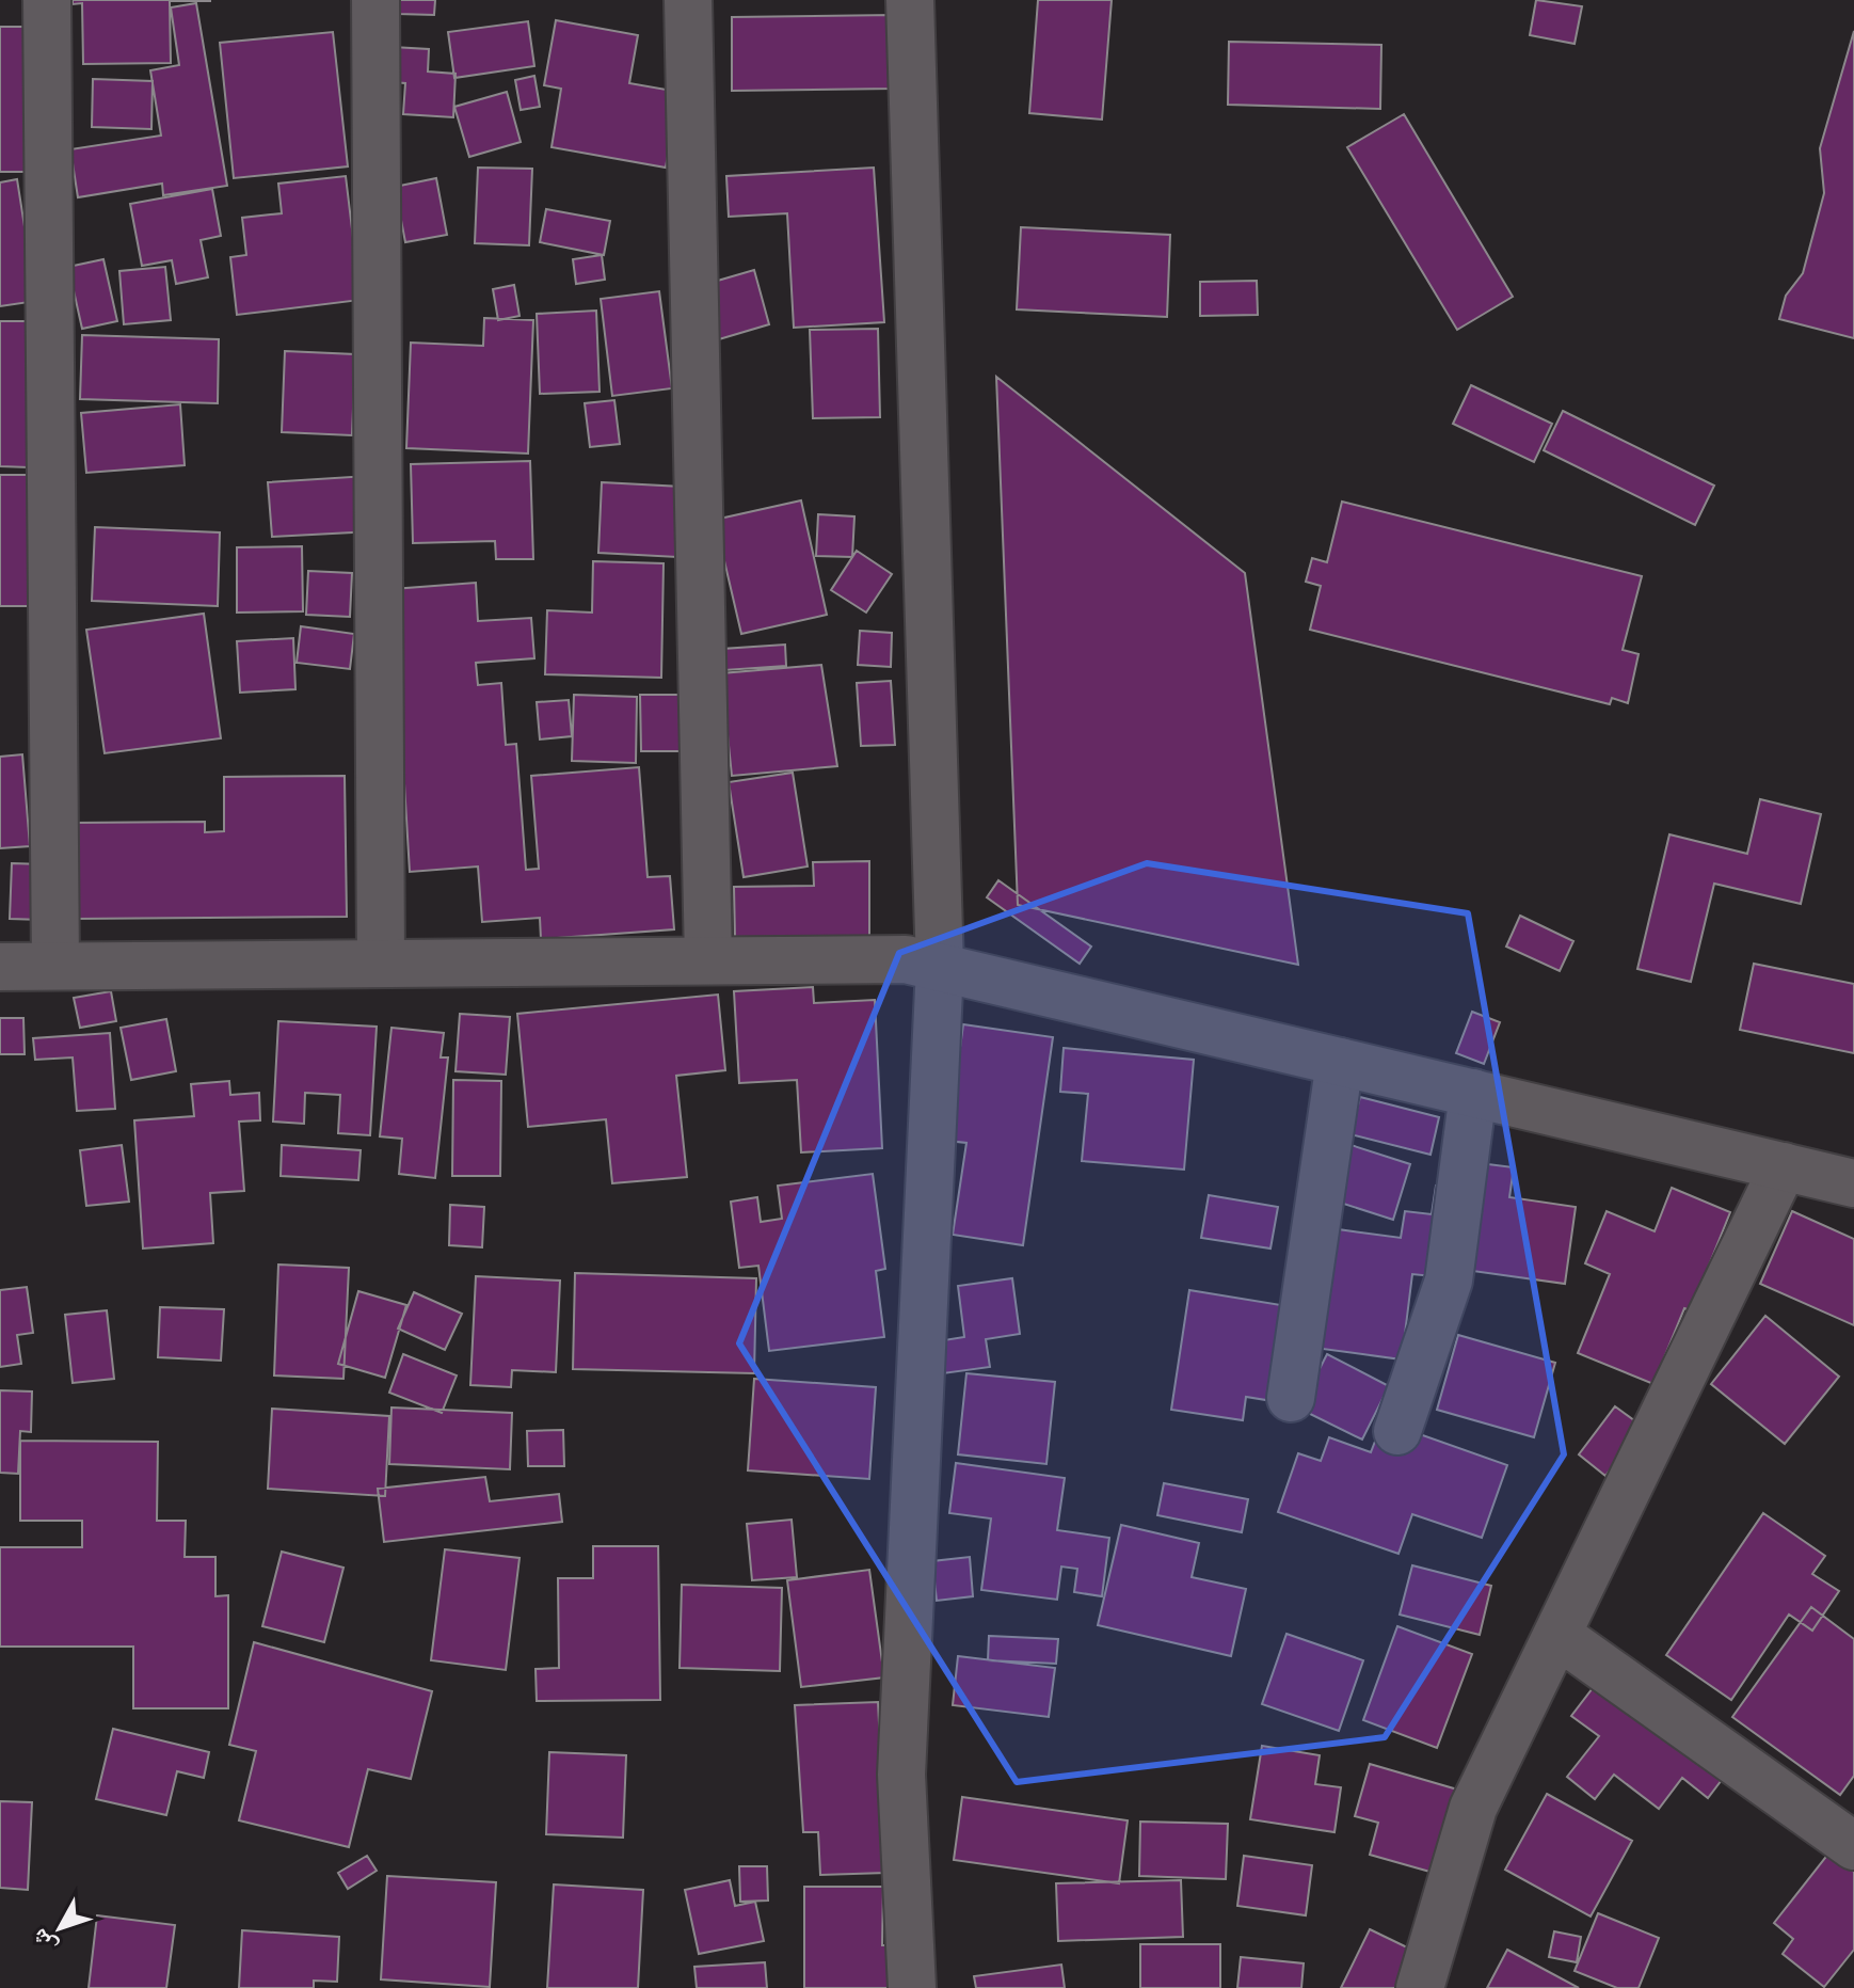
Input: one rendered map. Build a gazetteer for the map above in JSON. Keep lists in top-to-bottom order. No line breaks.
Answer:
{"north":"bottom left"}
